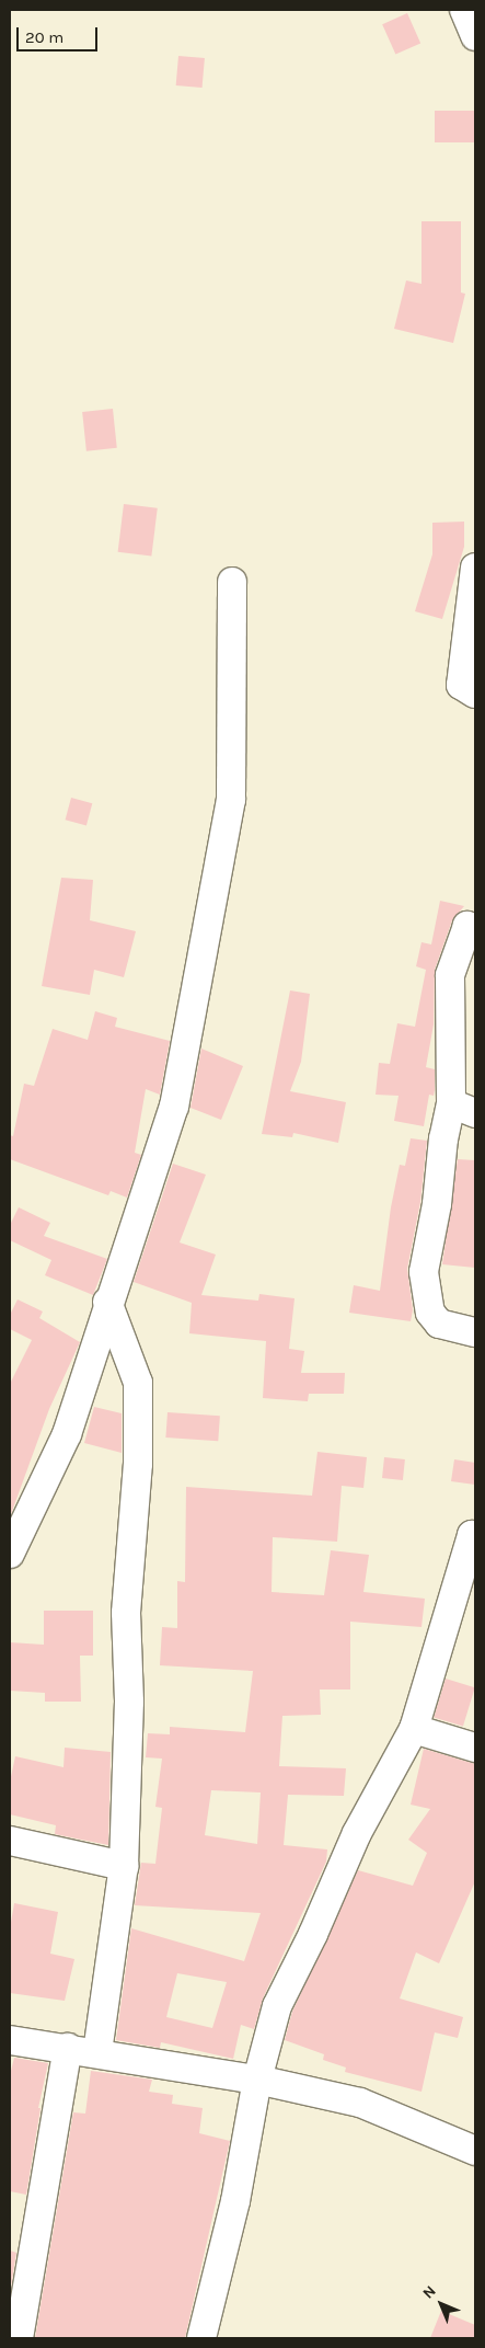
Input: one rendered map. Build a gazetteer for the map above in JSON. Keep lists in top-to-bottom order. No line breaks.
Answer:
{"scale_bar":"20 m","north":"top left"}
